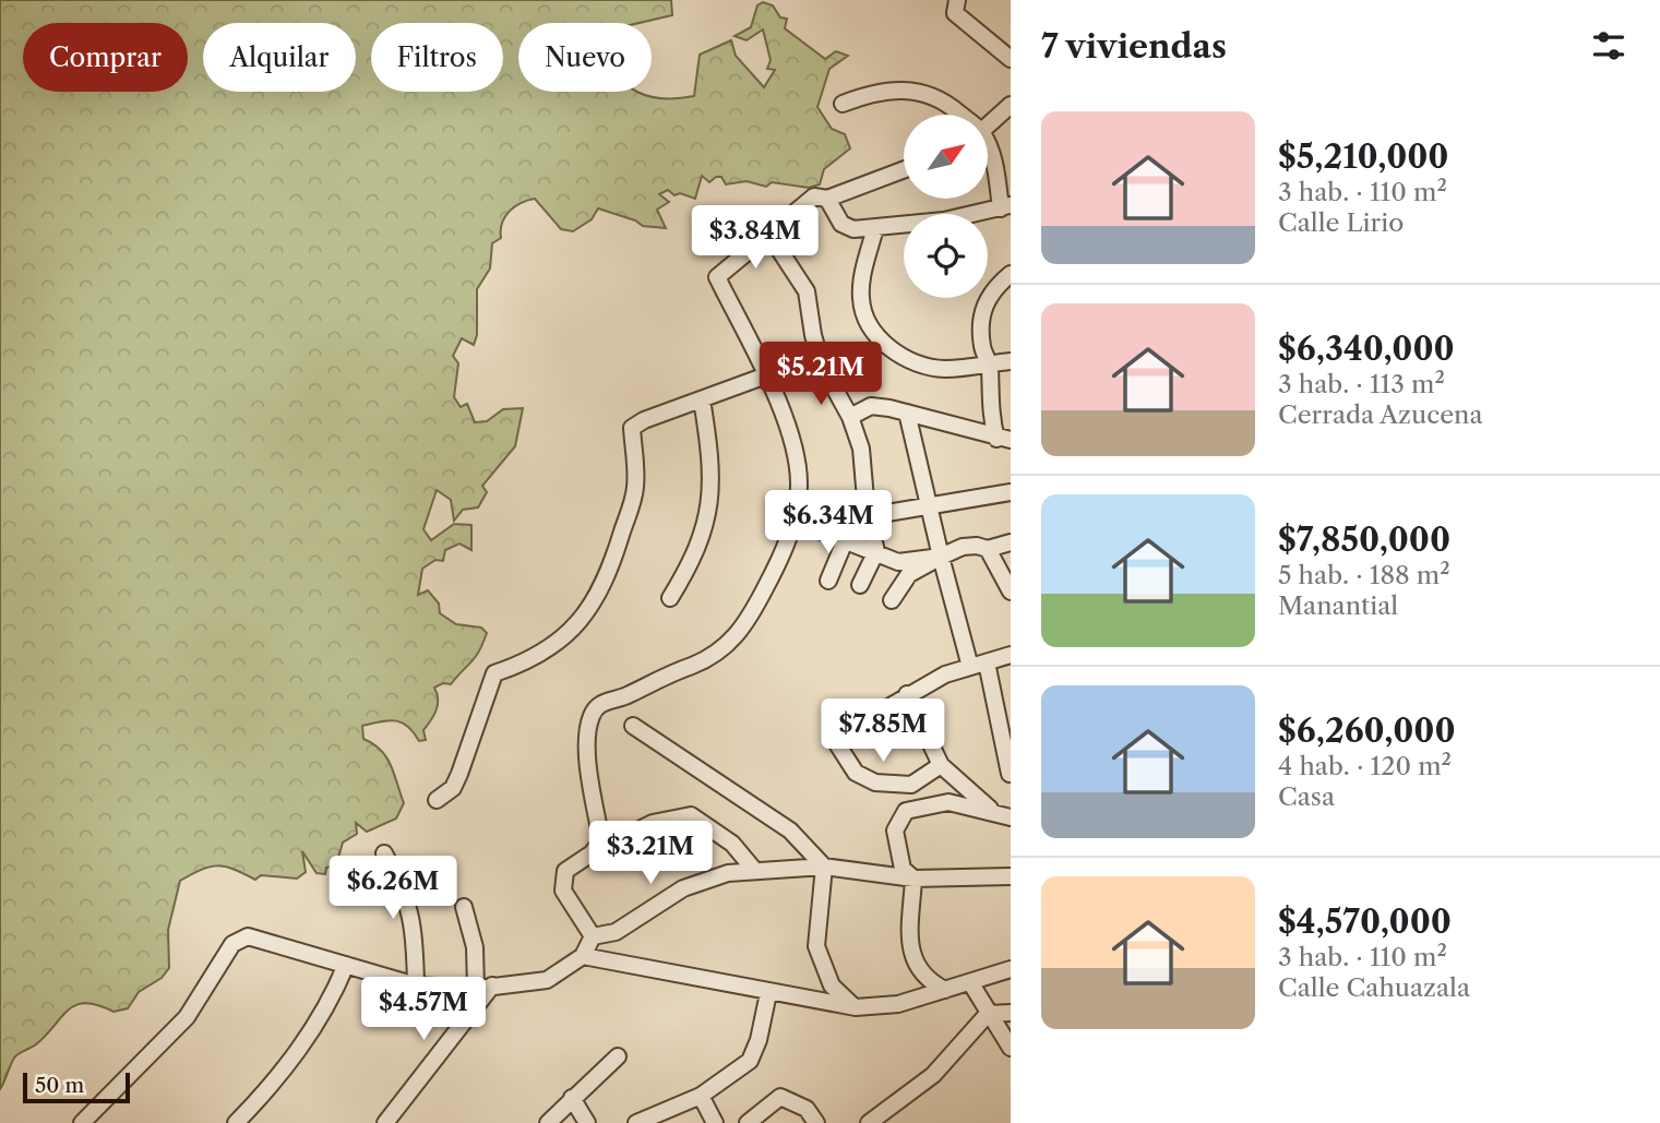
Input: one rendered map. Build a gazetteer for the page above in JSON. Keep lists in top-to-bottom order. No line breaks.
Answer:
{"scale_bar":"50 m","north":"top right","page":{"heading":"7 viviendas","chip":["Comprar","Alquilar","Filtros","Nuevo"],"list":[{"name":"$5,210,000","note":"3 hab. · 110 m² · Calle Lirio"},{"name":"$6,340,000","note":"3 hab. · 113 m² · Cerrada Azucena"},{"name":"$7,850,000","note":"5 hab. · 188 m² · Manantial"},{"name":"$6,260,000","note":"4 hab. · 120 m² · Casa"},{"name":"$4,570,000","note":"3 hab. · 110 m² · Calle Cahuazala"}],"price":["$3.84M","$5.21M","$6.34M","$7.85M","$3.21M","$6.26M","$4.57M"],"scale":"50 m"}}
